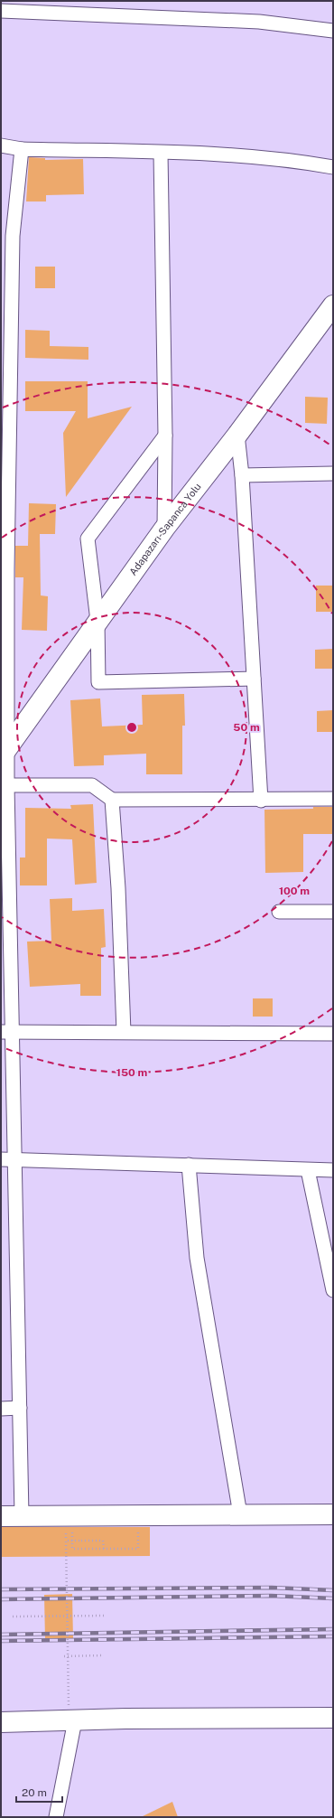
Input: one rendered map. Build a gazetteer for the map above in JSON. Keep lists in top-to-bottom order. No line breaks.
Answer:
{"streets":{"street":["Adapazarı-Sapanca Yolu"]},"scale_bar":"20 m","rings":["50 m","100 m","150 m"]}
